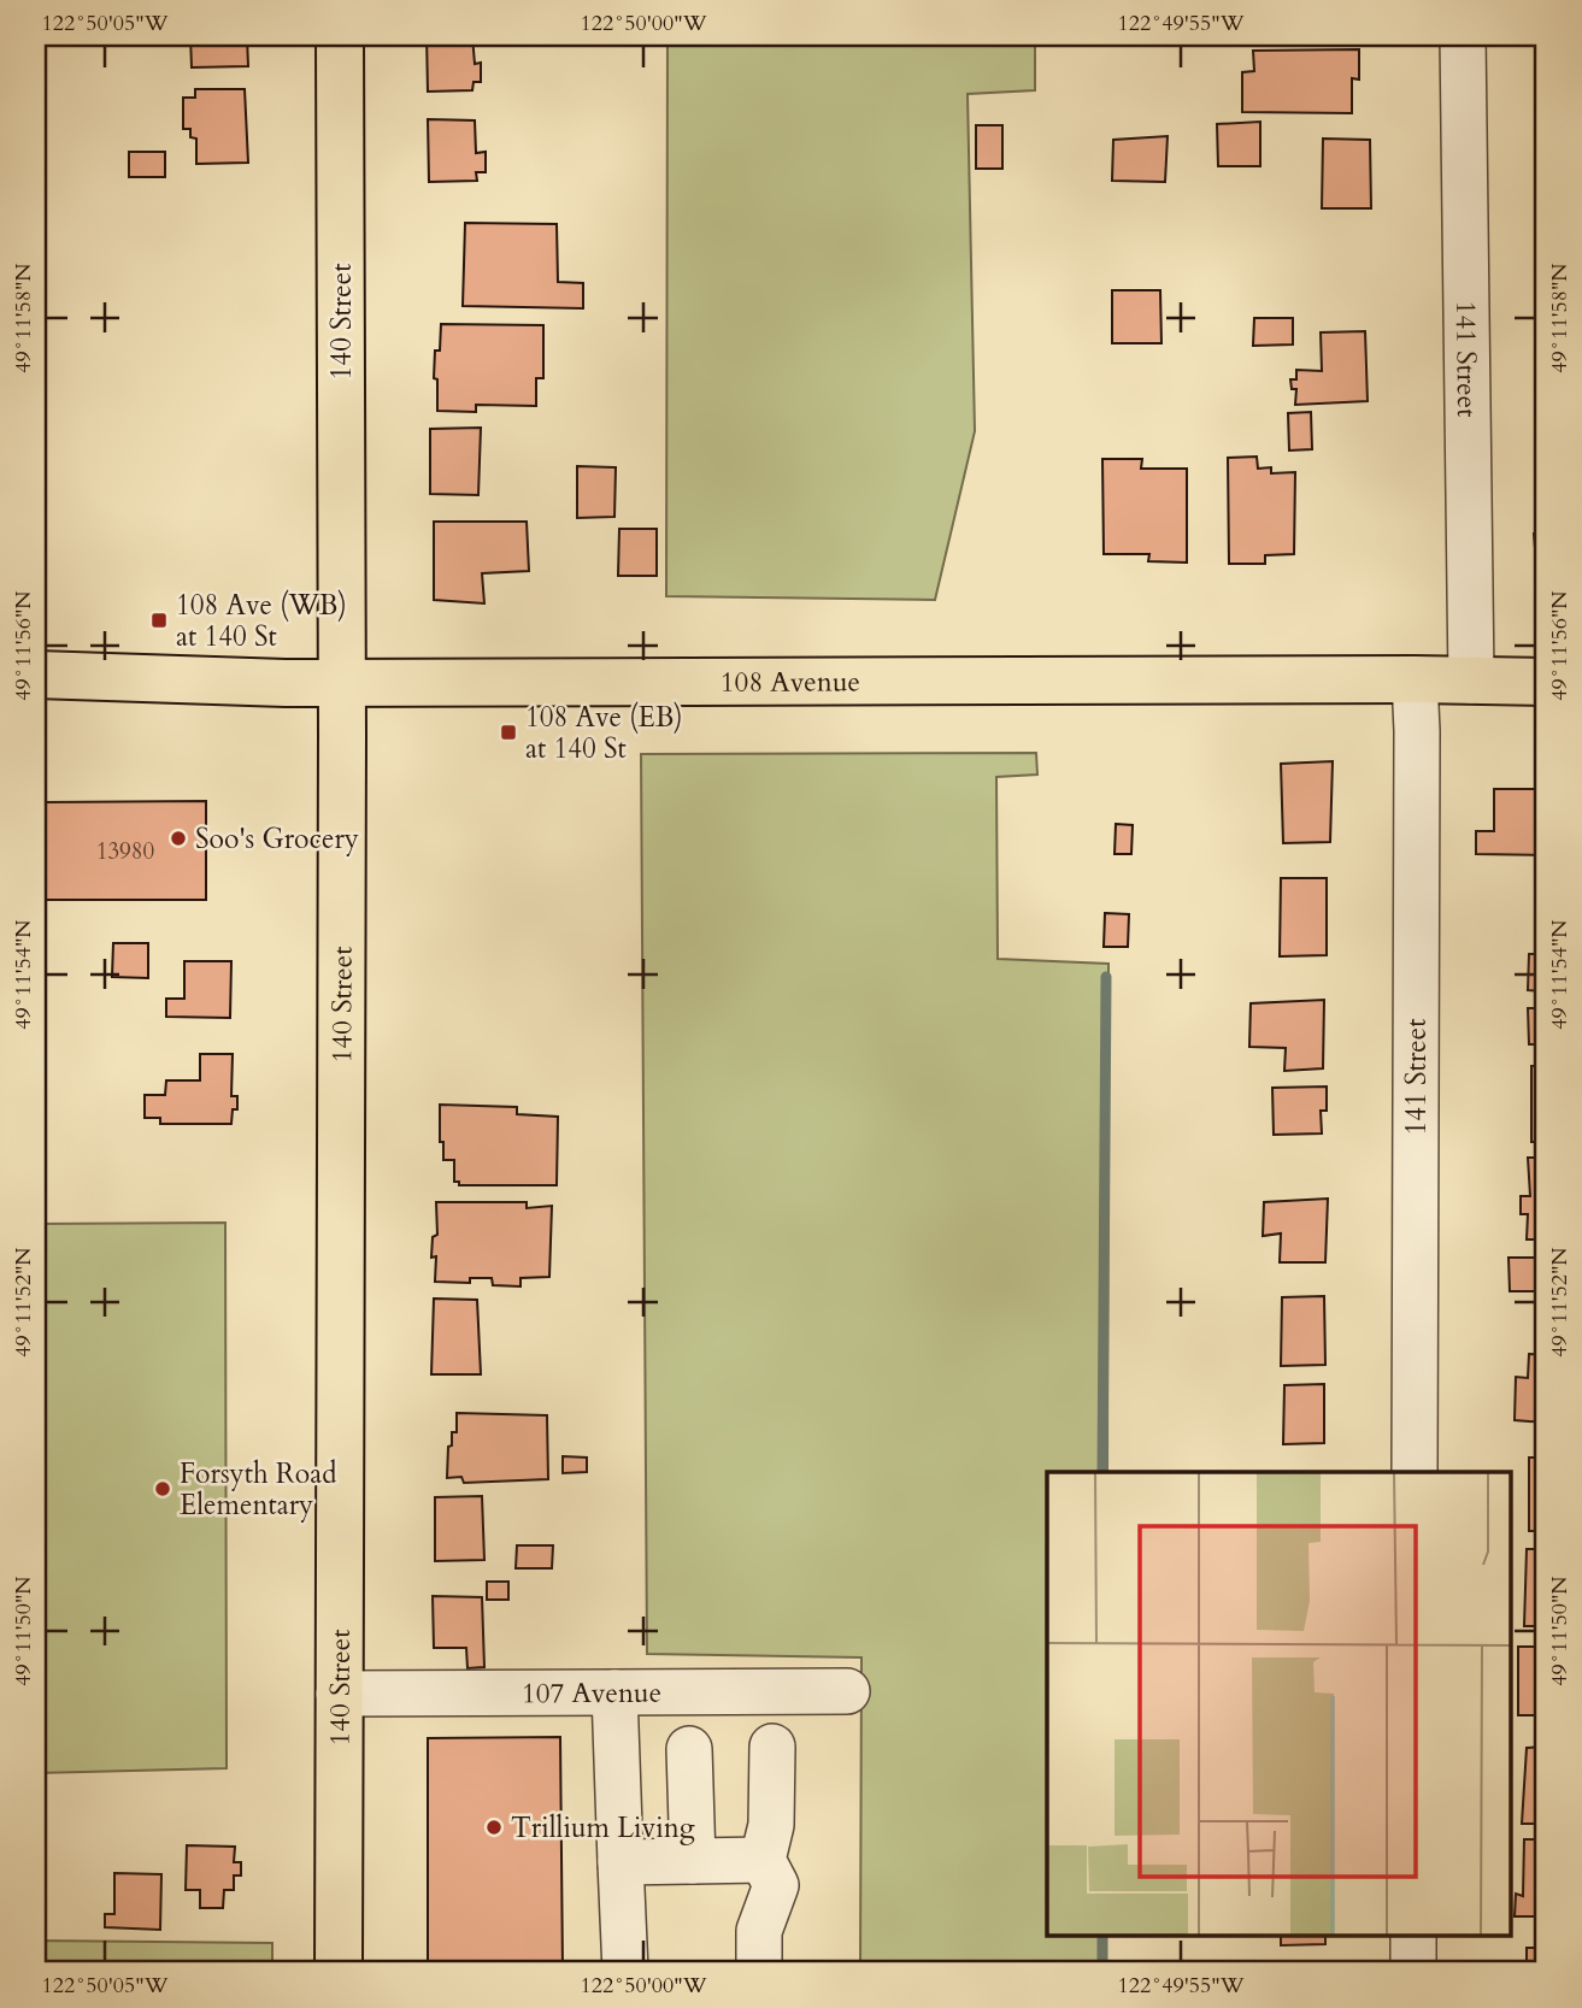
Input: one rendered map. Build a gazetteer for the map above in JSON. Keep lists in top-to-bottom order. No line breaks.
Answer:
{"streets":{"main road":["140 Street","108 Avenue"],"street":["141 Street","107 Avenue"]},"crossings":[["140 Street","108 Avenue"],["140 Street","107 Avenue"],["141 Street","108 Avenue"]],"places":{"transit":["108 Ave (WB) at 140 St","108 Ave (EB) at 140 St"],"other":["Soo's Grocery","Forsyth Road Elementary","Trillium Living"]},"house_numbers":["13980"],"coordinates":["122°50'05\"W","122°50'00\"W","122°49'55\"W","49°11'58\"N","49°11'56\"N","49°11'54\"N","49°11'52\"N","49°11'50\"N"]}
